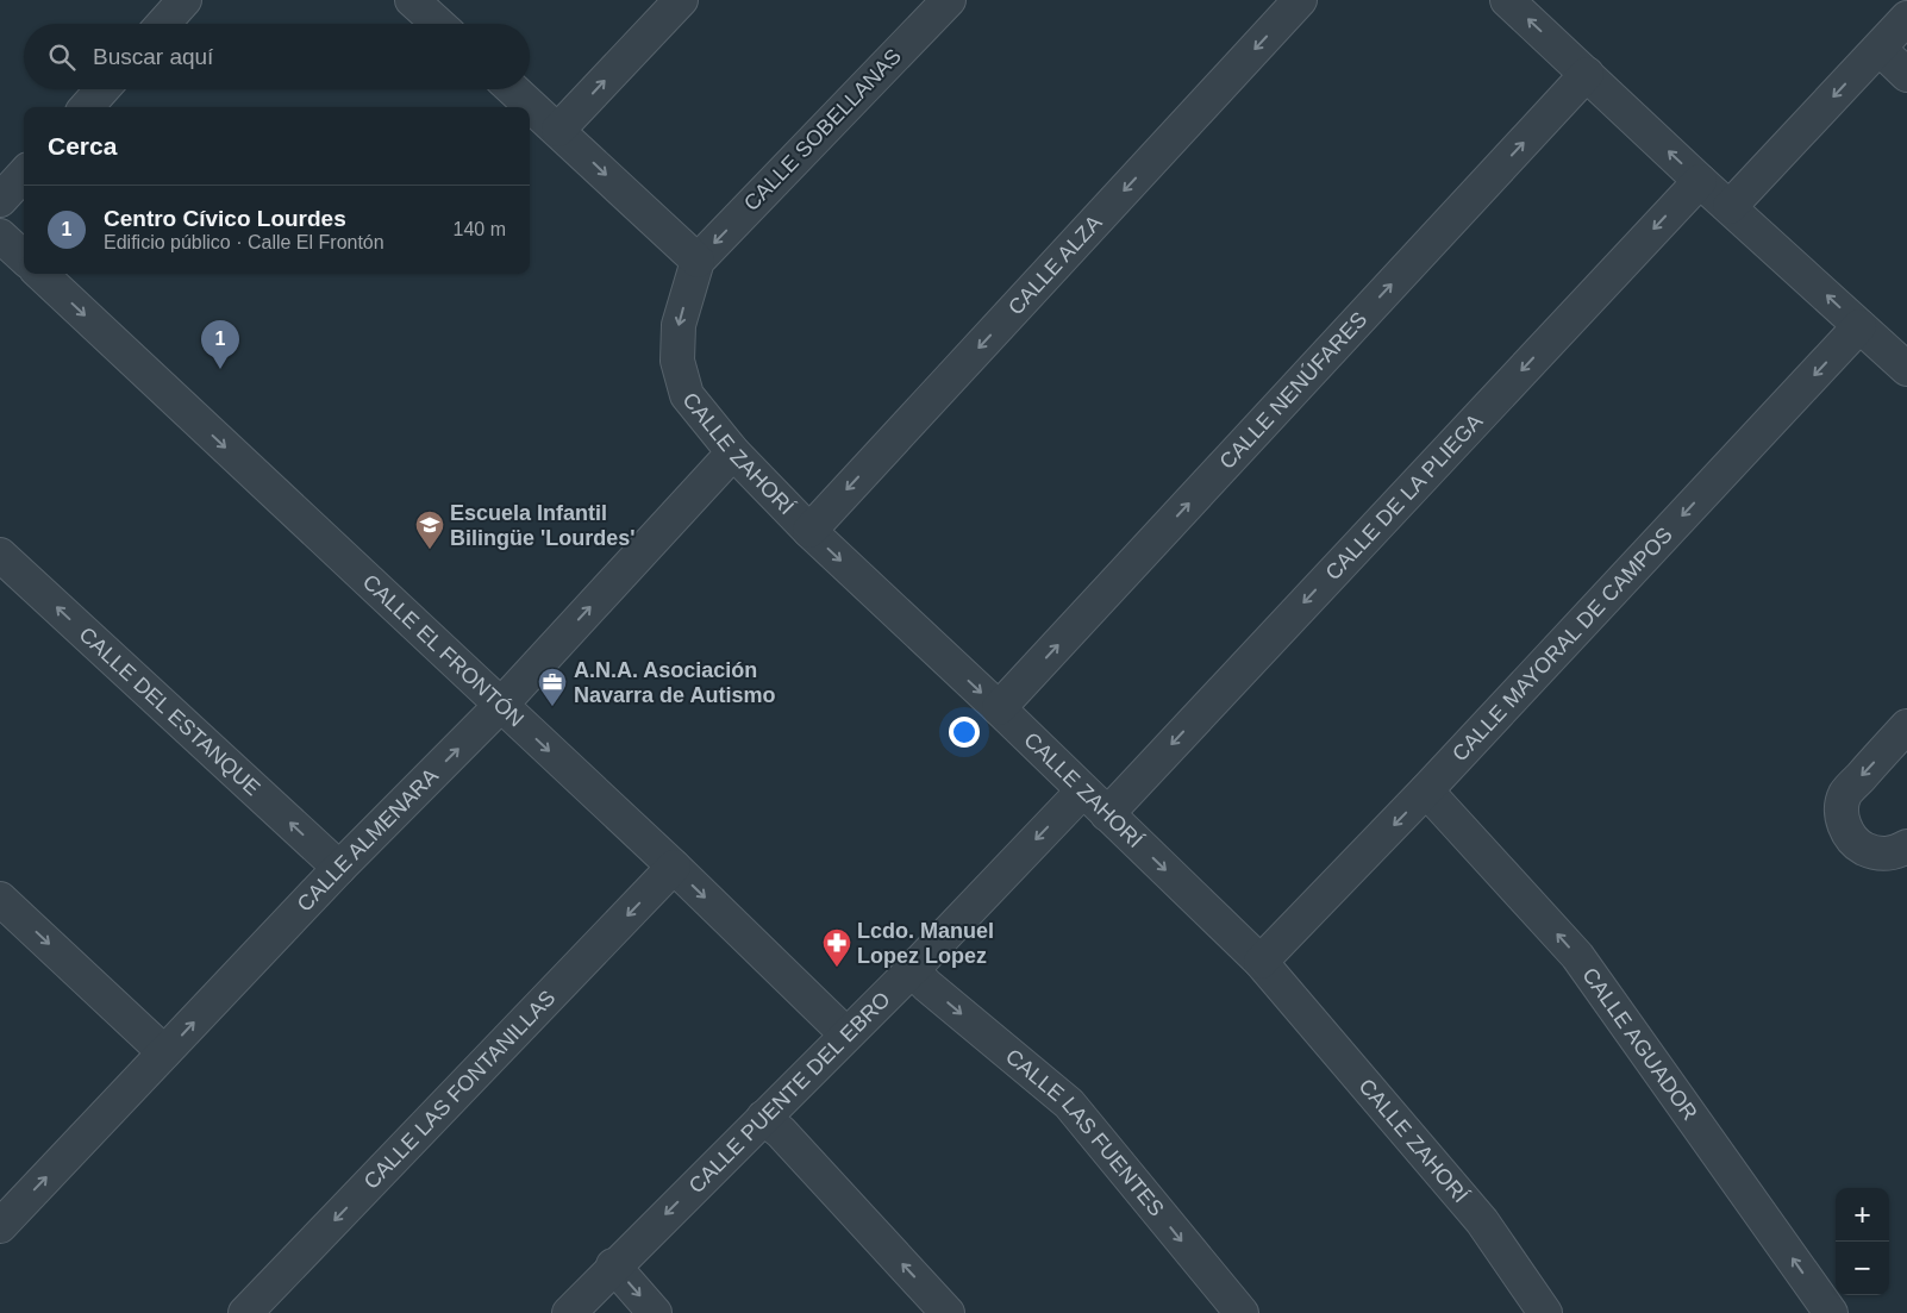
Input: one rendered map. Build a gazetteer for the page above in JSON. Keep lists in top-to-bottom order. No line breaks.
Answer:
{"streets":{"street":["CALLE SOBELLANAS","CALLE ALZA","CALLE NENÚFARES","CALLE ZAHORÍ","CALLE DE LA PLIEGA","CALLE MAYORAL DE CAMPOS","CALLE EL FRONTÓN","CALLE DEL ESTANQUE","CALLE ALMENARA","CALLE AGUADOR","CALLE LAS FONTANILLAS","CALLE PUENTE DEL EBRO","CALLE LAS FUENTES"]},"crossings":[["CALLE SOBELLANAS","CALLE ZAHORÍ"],["CALLE ALZA","CALLE ZAHORÍ"],["CALLE NENÚFARES","CALLE ZAHORÍ"],["CALLE ZAHORÍ","CALLE DE LA PLIEGA"],["CALLE ZAHORÍ","CALLE MAYORAL DE CAMPOS"],["CALLE ZAHORÍ","CALLE ALMENARA"],["CALLE ZAHORÍ","CALLE PUENTE DEL EBRO"],["CALLE MAYORAL DE CAMPOS","CALLE AGUADOR"],["CALLE EL FRONTÓN","CALLE ALMENARA"],["CALLE EL FRONTÓN","CALLE LAS FONTANILLAS"],["CALLE EL FRONTÓN","CALLE PUENTE DEL EBRO"],["CALLE DEL ESTANQUE","CALLE ALMENARA"],["CALLE PUENTE DEL EBRO","CALLE LAS FUENTES"]],"one_way":["CALLE ALZA","CALLE NENÚFARES","CALLE ZAHORÍ","CALLE DE LA PLIEGA","CALLE MAYORAL DE CAMPOS","CALLE EL FRONTÓN","CALLE ALMENARA","CALLE AGUADOR","CALLE LAS FONTANILLAS","CALLE PUENTE DEL EBRO"],"places":{"school or university":["Escuela Infantil Bilingüe 'Lourdes'"],"office":["A.N.A. Asociación Navarra de Autismo"],"pharmacy":["Lcdo. Manuel Lopez Lopez"]},"page":{"search":"Buscar aquí","heading":"Cerca","list":[{"mark":"1","name":"Centro Cívico Lourdes","note":"Edificio público · Calle El Frontón","value":"140 m"}],"pins":"1","map_buttons":["+","−"]}}
